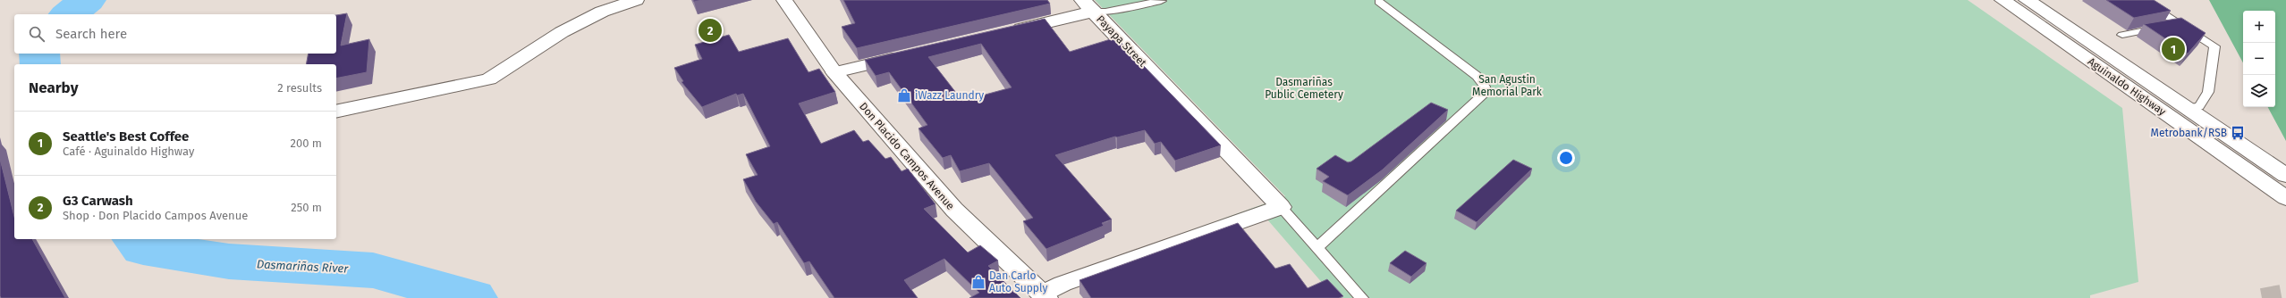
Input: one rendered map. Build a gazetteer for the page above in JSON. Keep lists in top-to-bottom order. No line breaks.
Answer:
{"streets":{"main road":["Payapa Street","Aguinaldo Highway","Don Placido Campos Avenue"]},"water":["Dasmariñas River"],"parks":["San Agustin Memorial Park","Dasmariñas Public Cemetery"],"places":{"shop":["iWazz Laundry","Dan Carlo Auto Supply"],"bus stop":["Metrobank/RSB"]},"page":{"map_buttons":["+","−"],"search":"Search here","pins":["2","1"],"heading":["Nearby","2 results"],"list":[{"mark":"1","name":"Seattle's Best Coffee","note":"Café · Aguinaldo Highway","value":"200 m"},{"mark":"2","name":"G3 Carwash","note":"Shop · Don Placido Campos Avenue","value":"250 m"}]}}
